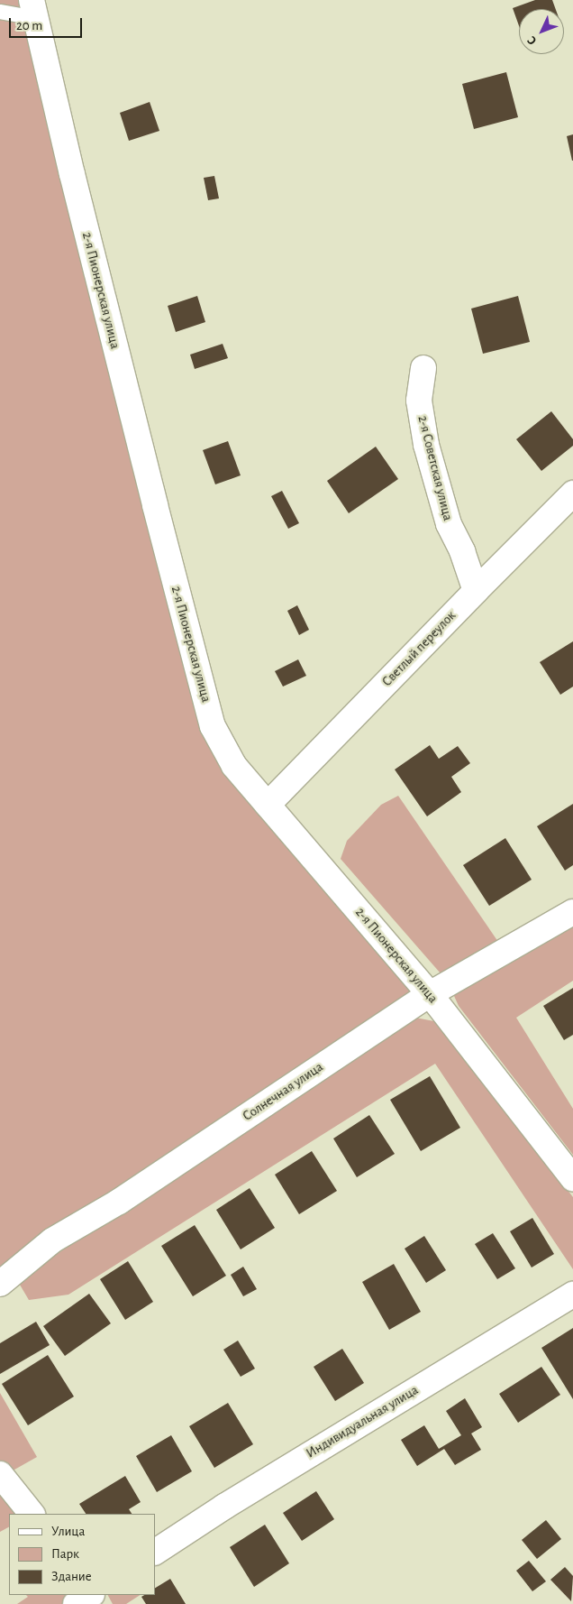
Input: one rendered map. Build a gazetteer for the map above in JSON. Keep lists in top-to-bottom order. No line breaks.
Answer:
{"streets":{"street":["2-я Пионерская улица","2-я Советская улица","Светлый переулок","Солнечная улица","Индивидуальная улица"]},"crossings":[["2-я Пионерская улица","Светлый переулок"],["2-я Пионерская улица","Солнечная улица"],["2-я Советская улица","Светлый переулок"]],"legend":["Улица","Парк","Здание"],"scale_bar":"20 m","north":"bottom left"}
